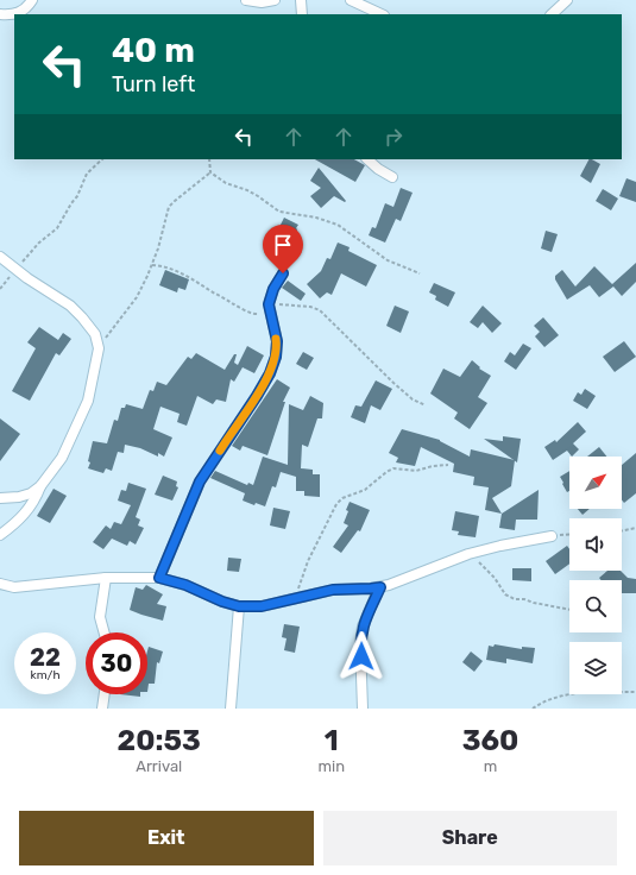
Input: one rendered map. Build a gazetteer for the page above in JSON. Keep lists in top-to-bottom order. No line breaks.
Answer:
{"north":"top right","page":{"turn":["40 m","Turn left"],"speed":"22 km/h","limit":"30","eta":["20:53","Arrival","1","min","360","m"],"buttons":["Exit","Share"]}}
